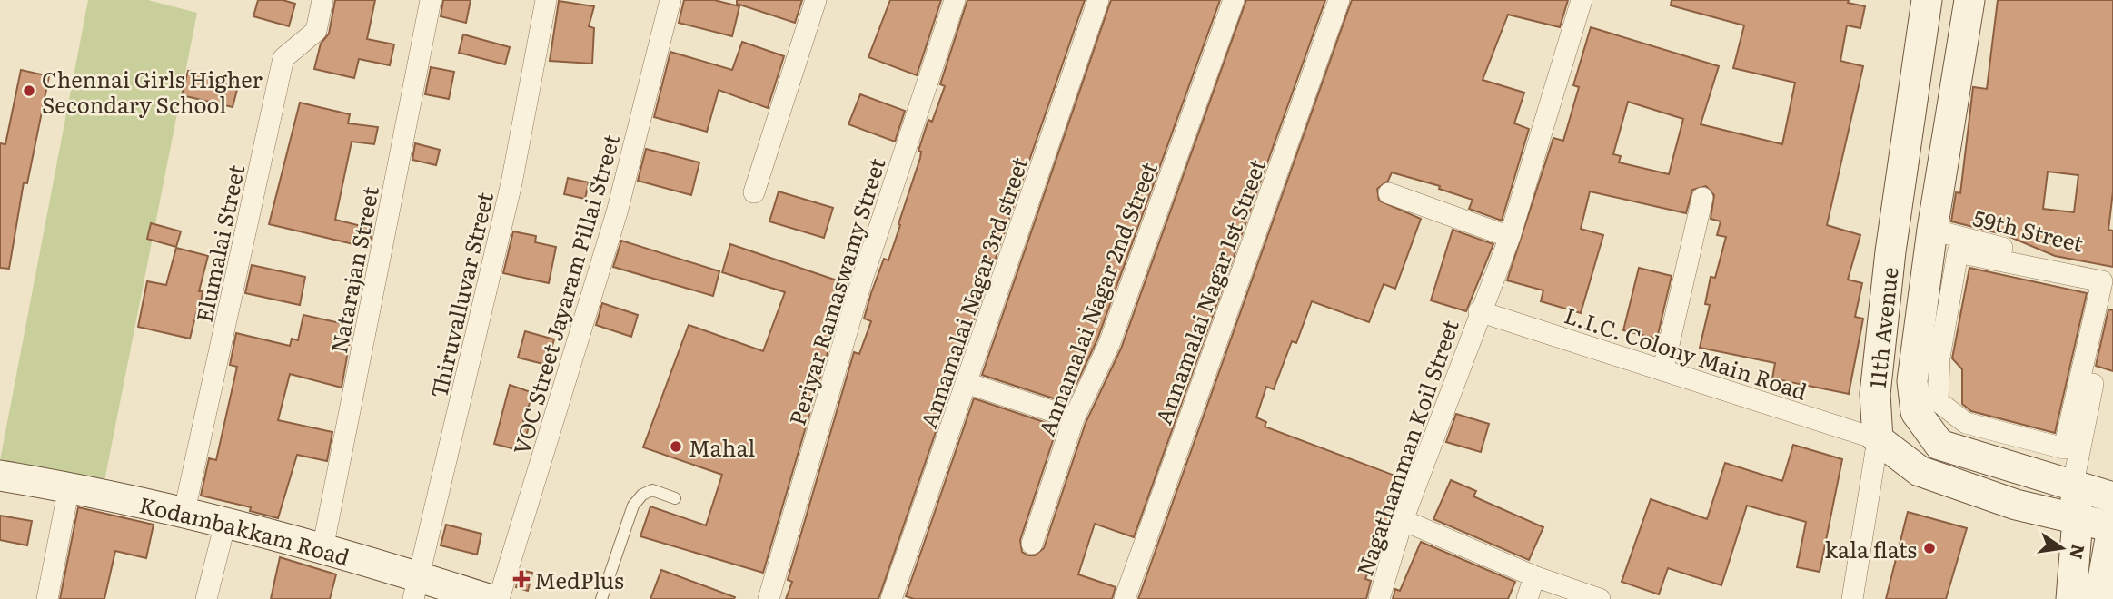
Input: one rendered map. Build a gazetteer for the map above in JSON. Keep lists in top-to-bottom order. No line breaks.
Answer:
{"streets":{"main road":["11th Avenue","Kodambakkam Road"],"street":["59th Street","Elumalai Street","Natarajan Street","Periyar Ramaswamy Street","Annamalai Nagar 1st Street","Annamalai Nagar 3rd street","VOC Street Jayaram Pillai Street","Thiruvalluvar Street","Annamalai Nagar 2nd Street","L.I.C. Colony Main Road","Nagathamman Koil Street"]},"crossings":[["59th Street","11th Avenue"],["Elumalai Street","Kodambakkam Road"],["Natarajan Street","Kodambakkam Road"],["Thiruvalluvar Street","Kodambakkam Road"],["11th Avenue","L.I.C. Colony Main Road"],["L.I.C. Colony Main Road","Nagathamman Koil Street"]],"places":{"other":["Chennai Girls Higher Secondary School","Mahal","kala flats"],"health":["MedPlus"]},"north":"right"}
